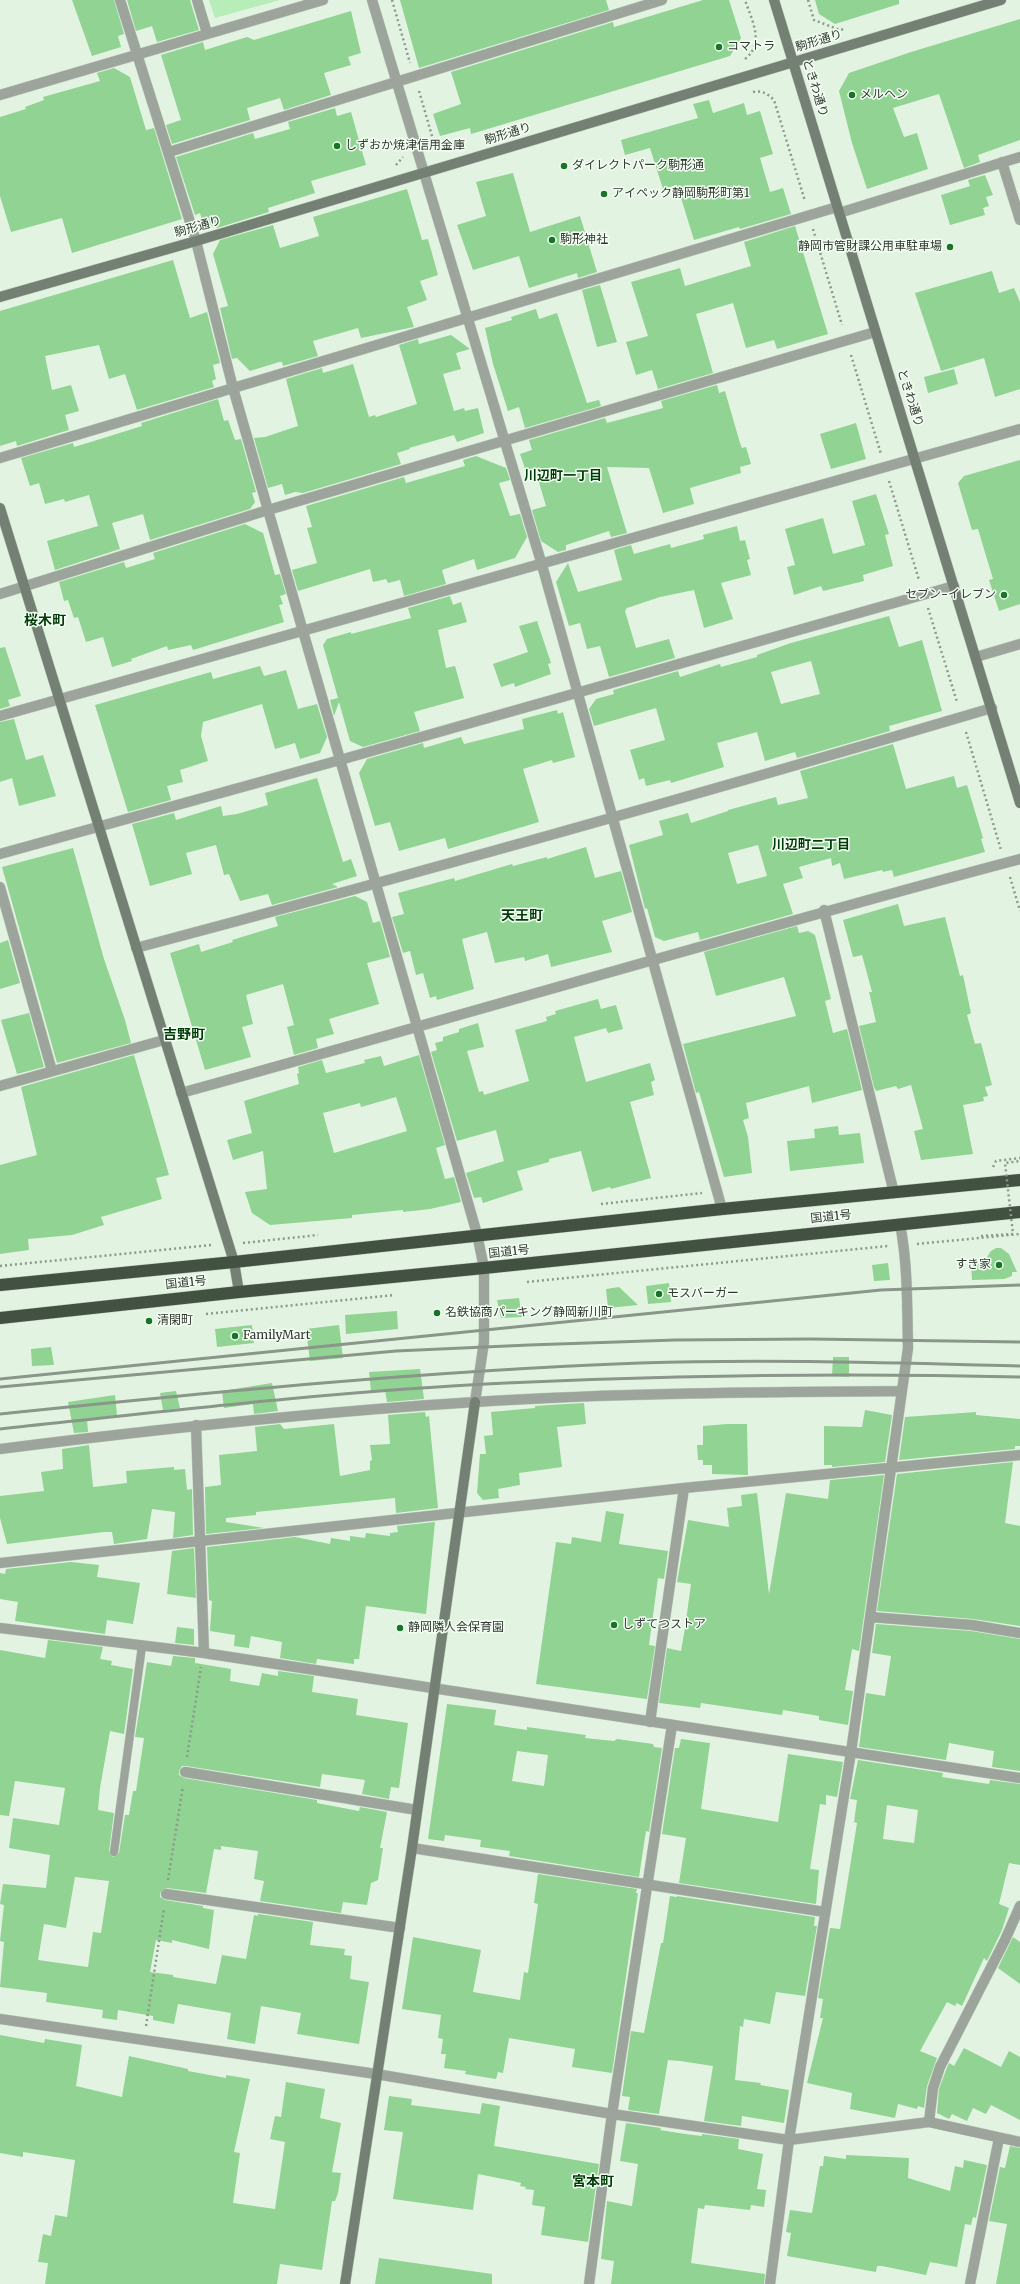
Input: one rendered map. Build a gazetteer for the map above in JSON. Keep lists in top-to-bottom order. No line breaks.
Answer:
{"streets":{"highway":["国道1号"],"street":["駒形通り","ときわ通り"]},"crossings":[["駒形通り","ときわ通り"]],"districts":["川辺町一丁目","桜木町","川辺町二丁目","天王町","吉野町","宮本町"],"places":["コマトラ","メルヘン","しずおか焼津信用金庫","ダイレクトパーク駒形通","アイペック静岡駒形町第1","駒形神社","静岡市管財課公用車駐車場","セブン-イレブン","すき家","モスバーガー","名鉄協商パーキング静岡新川町","清閑町","FamilyMart","しずてつストア","静岡隣人会保育園"]}
